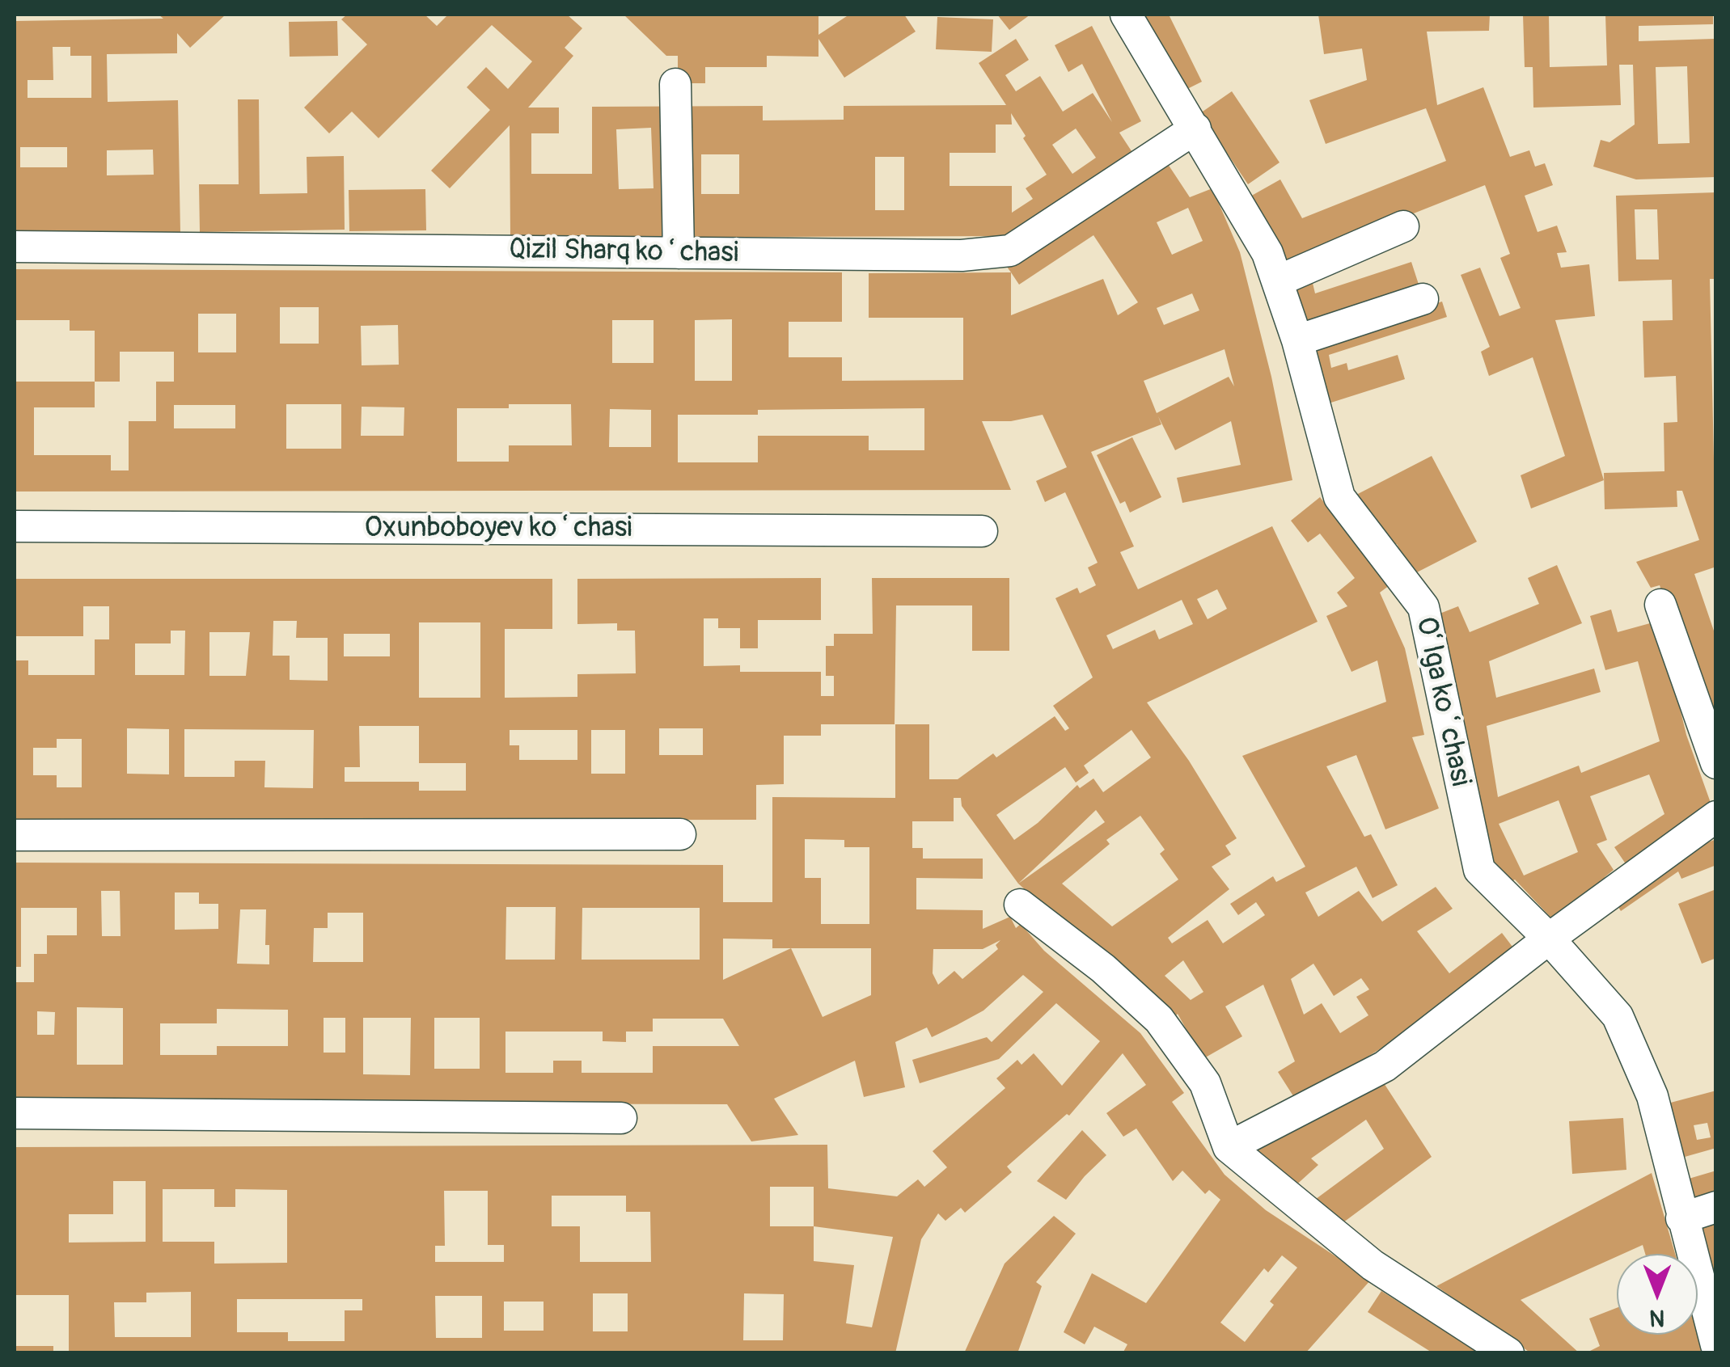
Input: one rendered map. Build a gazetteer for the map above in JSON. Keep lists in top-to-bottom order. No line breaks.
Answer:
{"streets":{"street":["Qizil Sharq koʻchasi","Oxunboboyev koʻchasi","Oʻlga koʻchasi"]},"crossings":[["Qizil Sharq koʻchasi","Oʻlga koʻchasi"]],"north":"bottom"}
